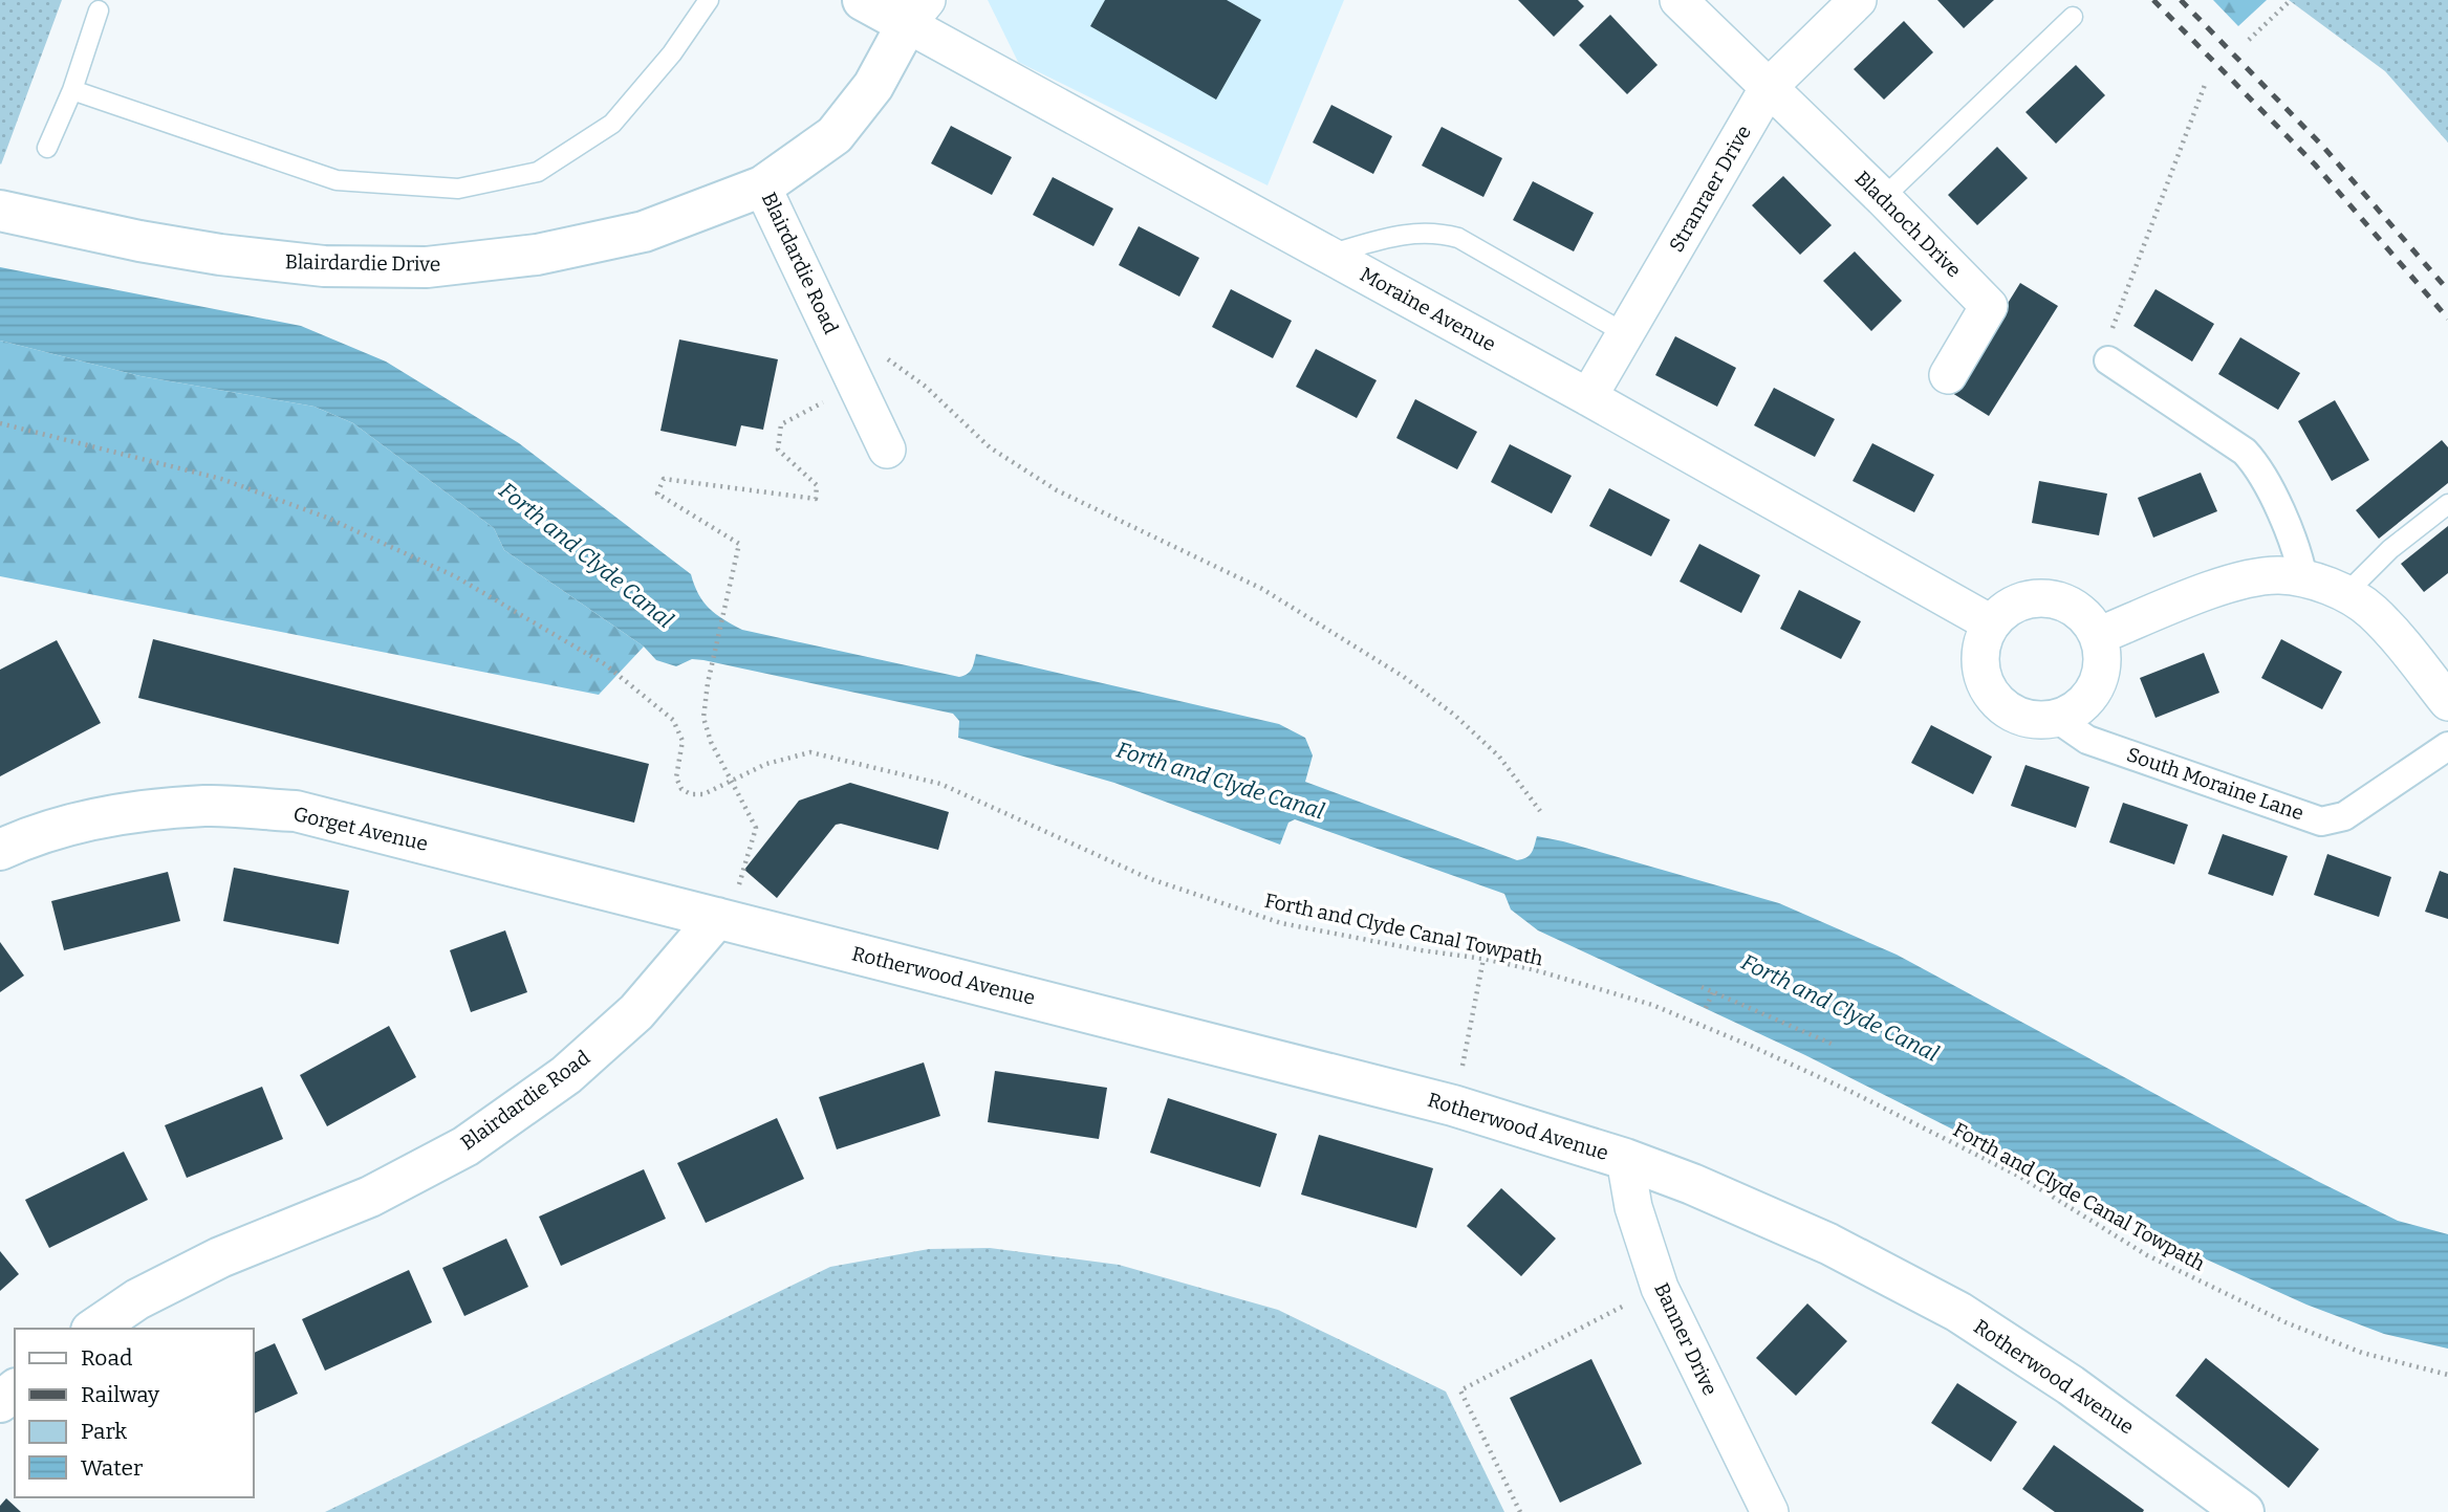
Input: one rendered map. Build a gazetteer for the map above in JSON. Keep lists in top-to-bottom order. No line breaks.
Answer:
{"streets":{"street":["Stranraer Drive","Bladnoch Drive","Blairdardie Drive","Blairdardie Road","Moraine Avenue","South Moraine Lane","Gorget Avenue","Rotherwood Avenue","Banner Drive"],"path":["Forth and Clyde Canal Towpath"]},"crossings":[["Stranraer Drive","Bladnoch Drive"],["Stranraer Drive","Moraine Avenue"],["Blairdardie Drive","Blairdardie Road"],["Blairdardie Road","Moraine Avenue"],["Blairdardie Road","Gorget Avenue"],["Blairdardie Road","Rotherwood Avenue"],["Moraine Avenue","South Moraine Lane"],["Gorget Avenue","Rotherwood Avenue"],["Rotherwood Avenue","Banner Drive"]],"water":["Forth and Clyde Canal"],"legend":["Road","Railway","Park","Water"]}
